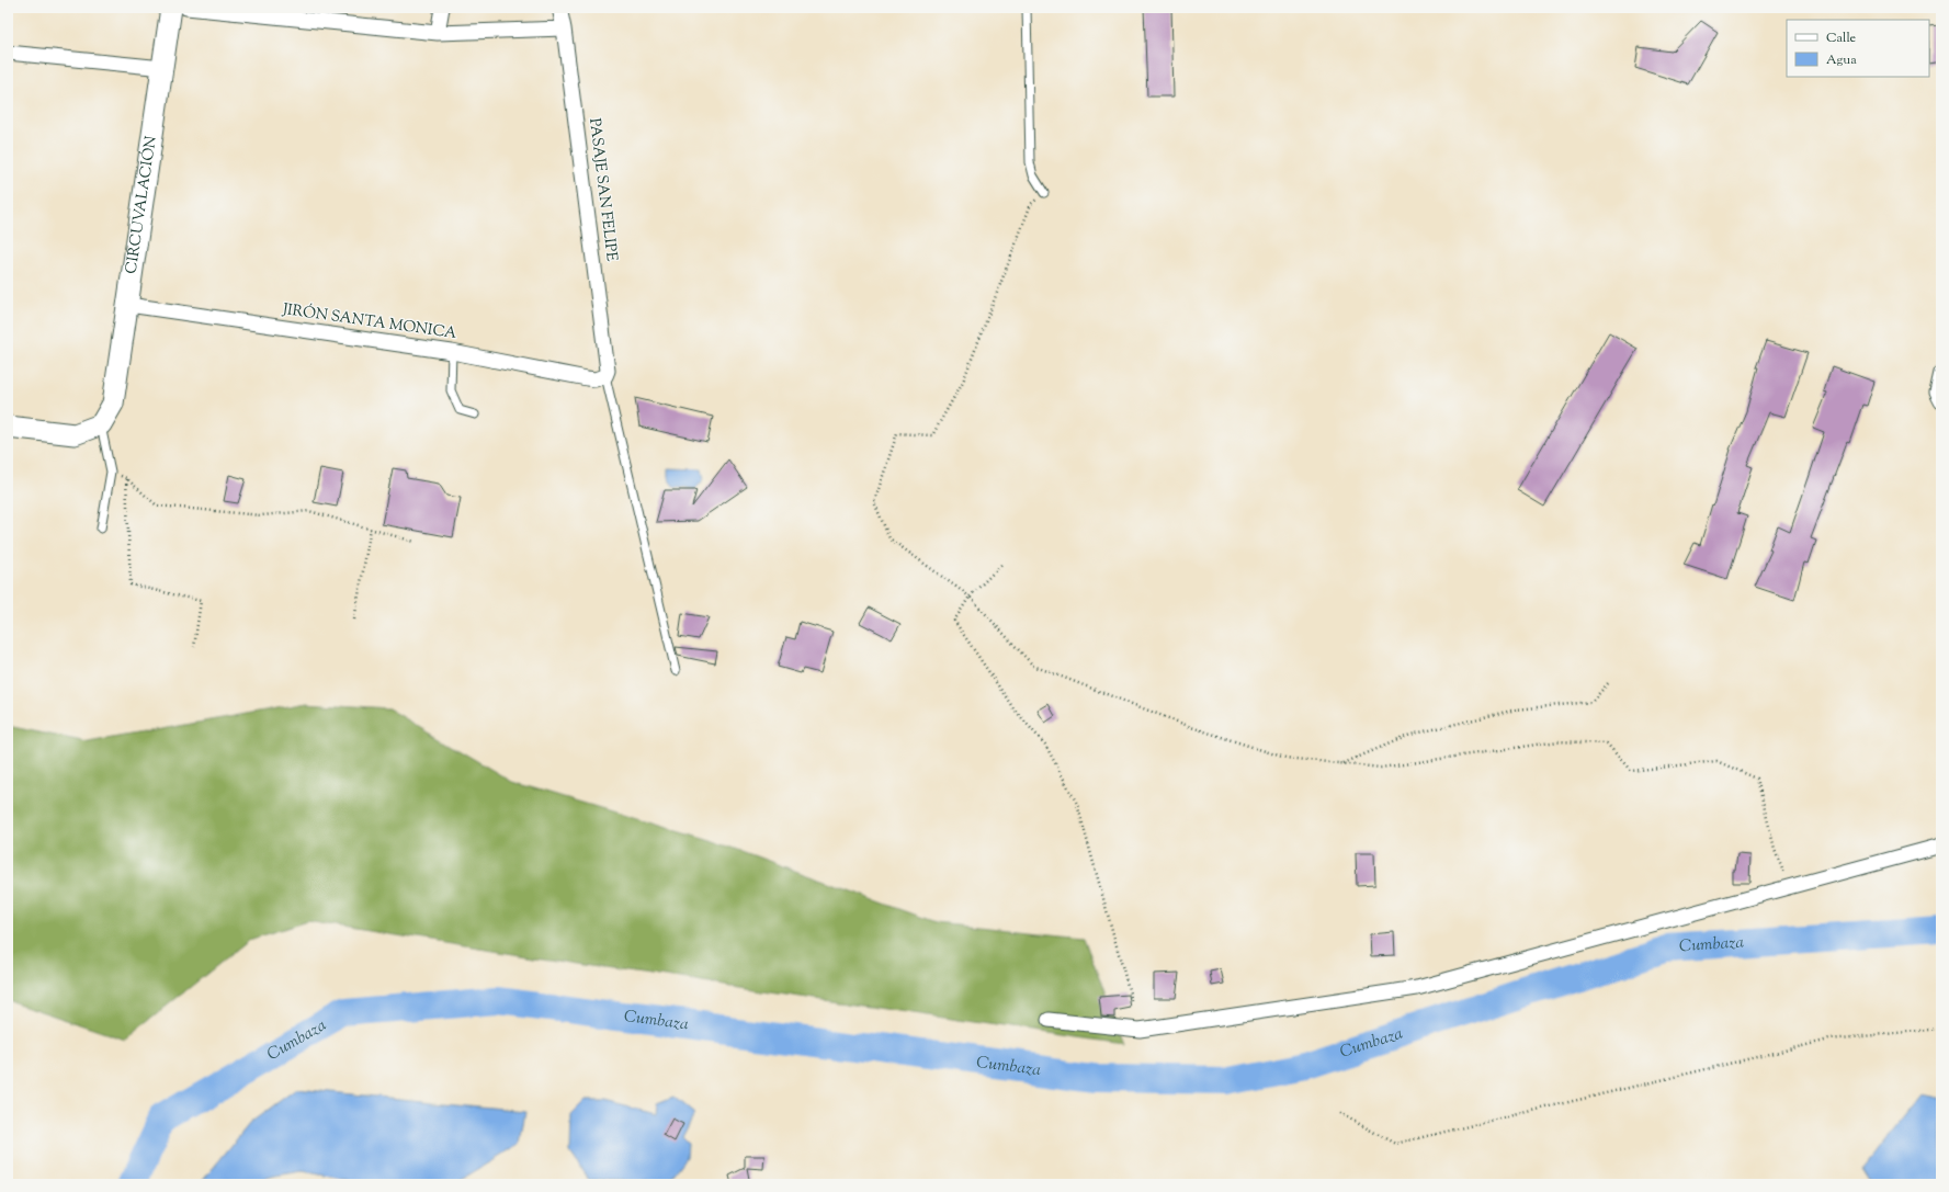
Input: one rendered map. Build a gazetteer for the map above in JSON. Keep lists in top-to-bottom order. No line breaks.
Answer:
{"streets":{"main road":["CIRCUVALACIÓN"],"street":["PASAJE SAN FELIPE","JIRÓN SANTA MONICA"]},"crossings":[["PASAJE SAN FELIPE","JIRÓN SANTA MONICA"],["CIRCUVALACIÓN","JIRÓN SANTA MONICA"]],"water":["Cumbaza"],"legend":["Calle","Agua"]}
